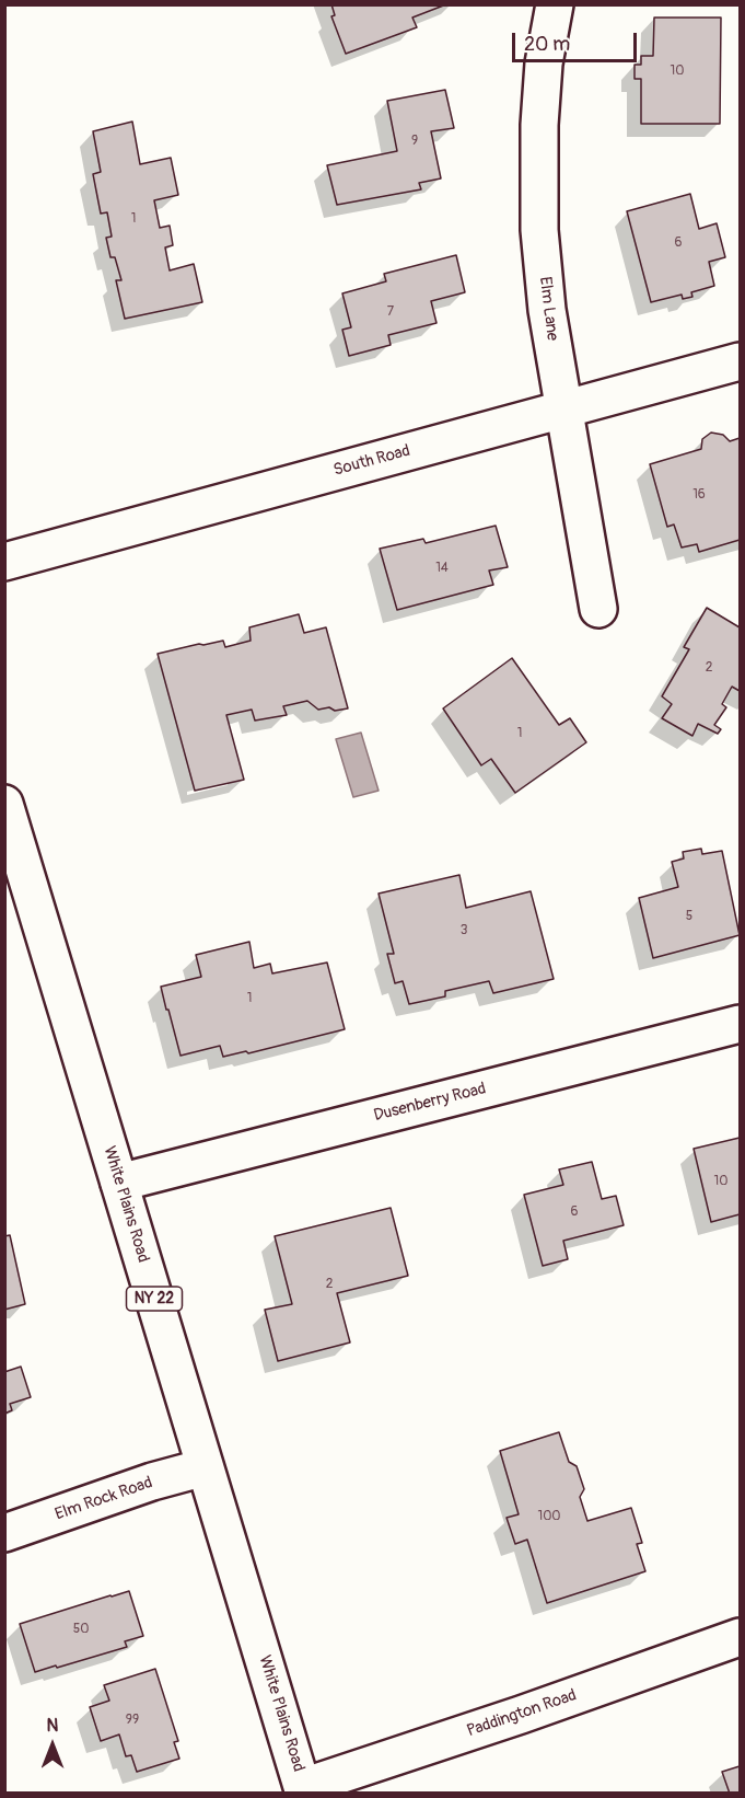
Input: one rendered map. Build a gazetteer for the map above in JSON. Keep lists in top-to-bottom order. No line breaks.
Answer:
{"streets":{"street":["Elm Lane","South Road","Dusenberry Road","White Plains Road","NY 22","Elm Rock Road","Paddington Road"]},"crossings":[["Elm Lane","South Road"],["Dusenberry Road","White Plains Road"],["White Plains Road","Elm Rock Road"],["White Plains Road","Paddington Road"]],"house_numbers":["10","9","1","6","7","16","14","2","1","5","3","1","10","6","2","100","50","99"],"scale_bar":"20 m","north":"top"}
